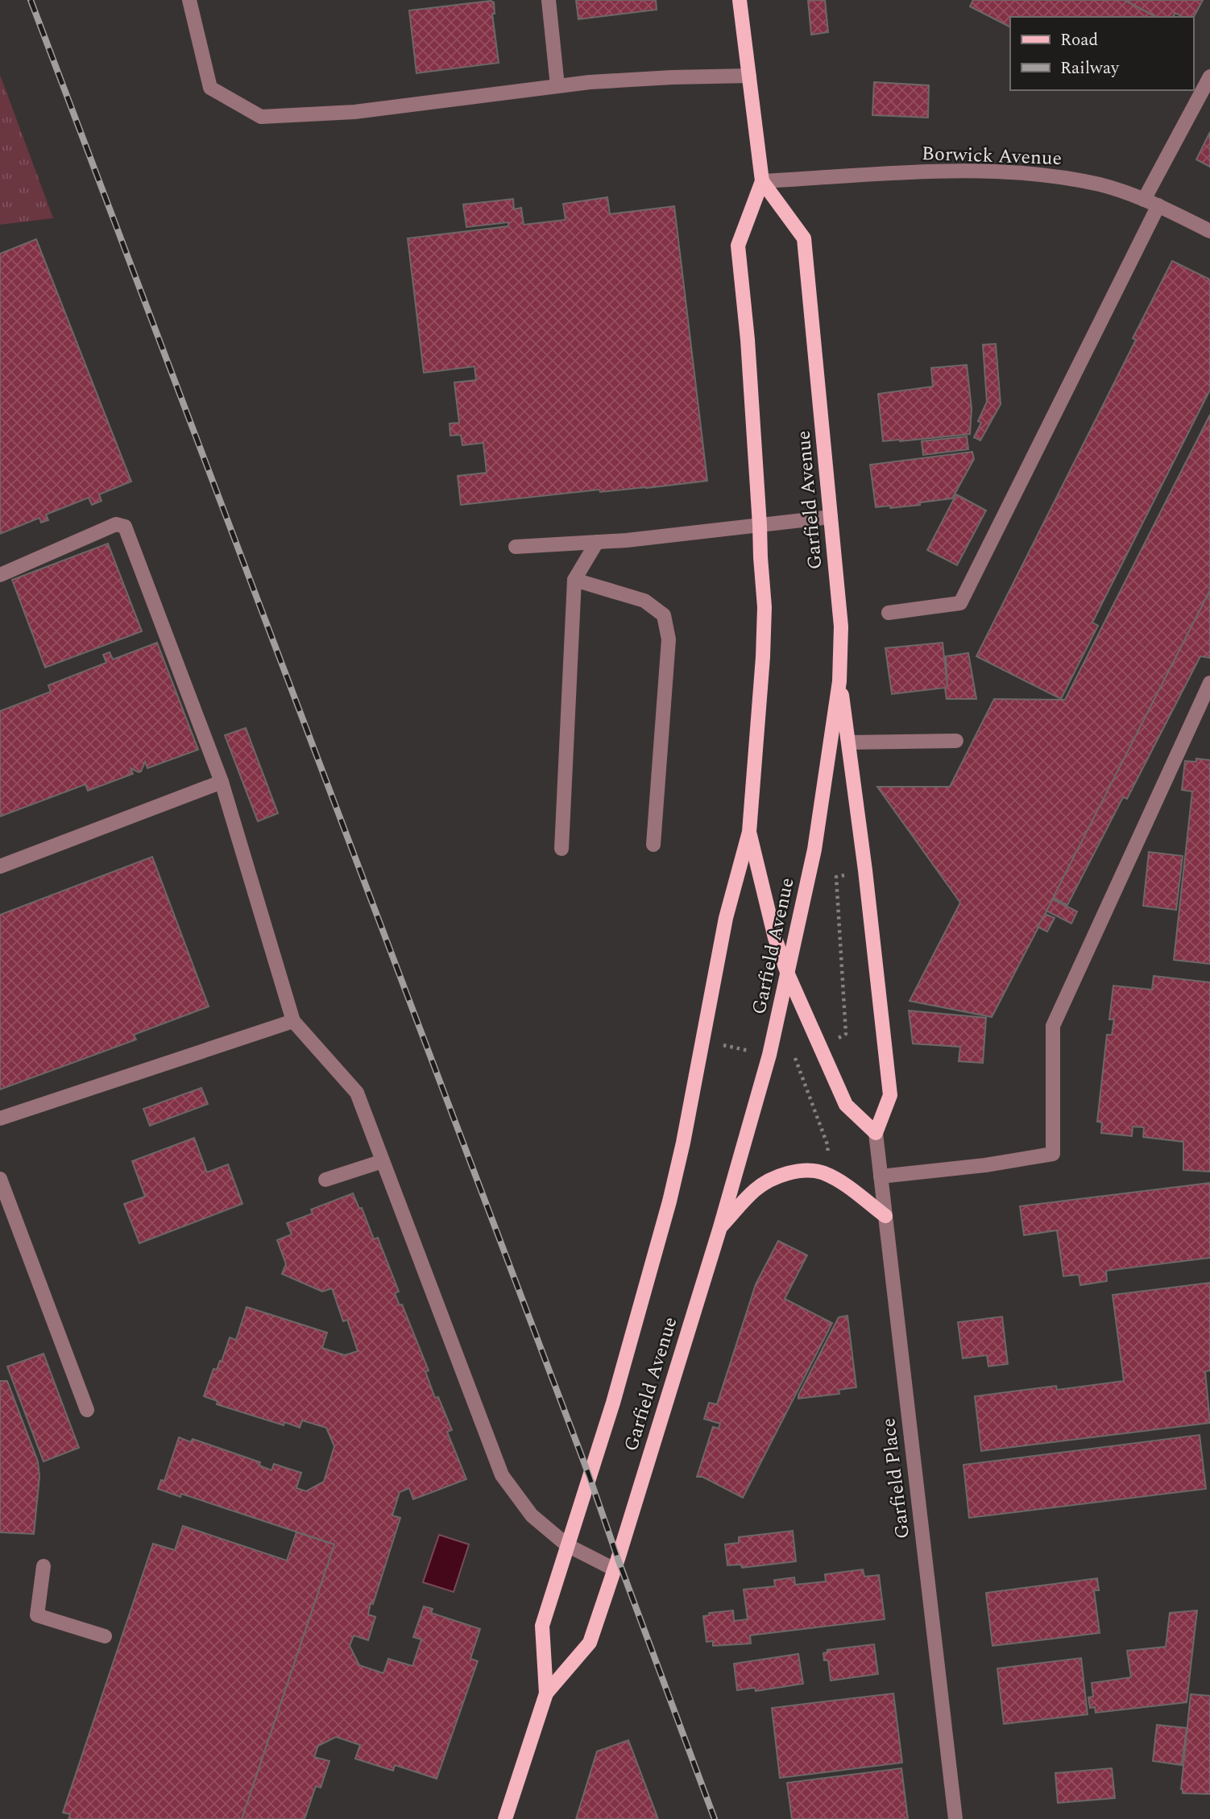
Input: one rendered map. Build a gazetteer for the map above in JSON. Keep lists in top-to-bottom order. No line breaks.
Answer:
{"streets":{"main road":["Garfield Avenue"],"street":["Borwick Avenue","Garfield Place"]},"crossings":[["Borwick Avenue","Garfield Avenue"]],"legend":["Road","Railway"]}
